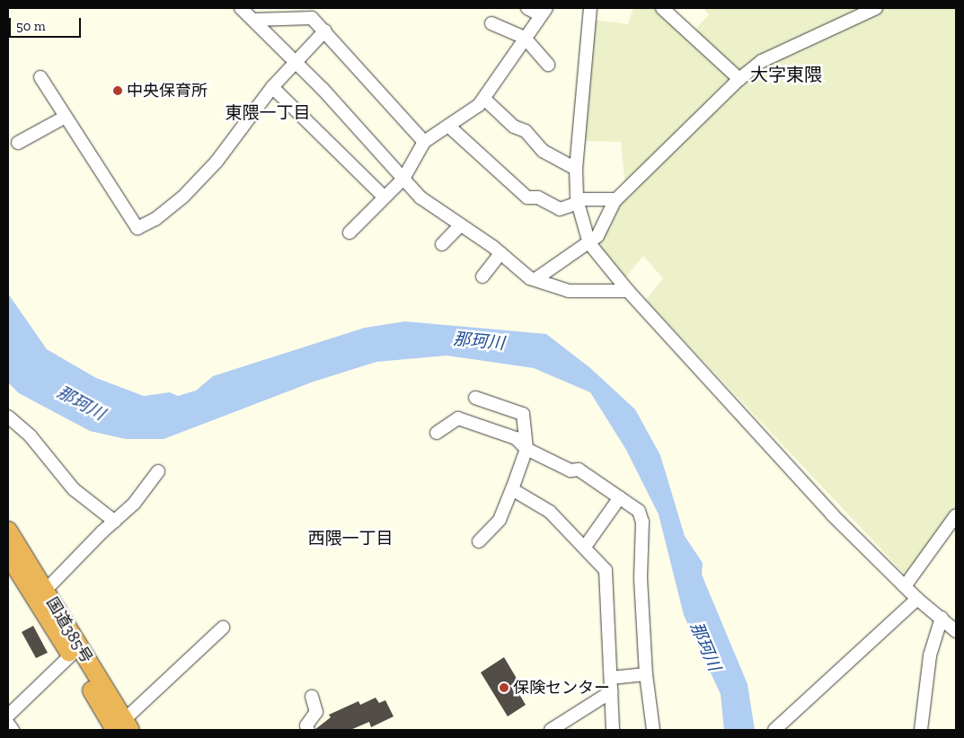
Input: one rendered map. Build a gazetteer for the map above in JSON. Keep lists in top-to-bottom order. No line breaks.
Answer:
{"streets":{"highway":["国道385号"]},"districts":["大字東隈","東隈一丁目","西隈一丁目"],"water":["那珂川"],"places":["中央保育所","保険センター"],"scale_bar":"50 m"}
